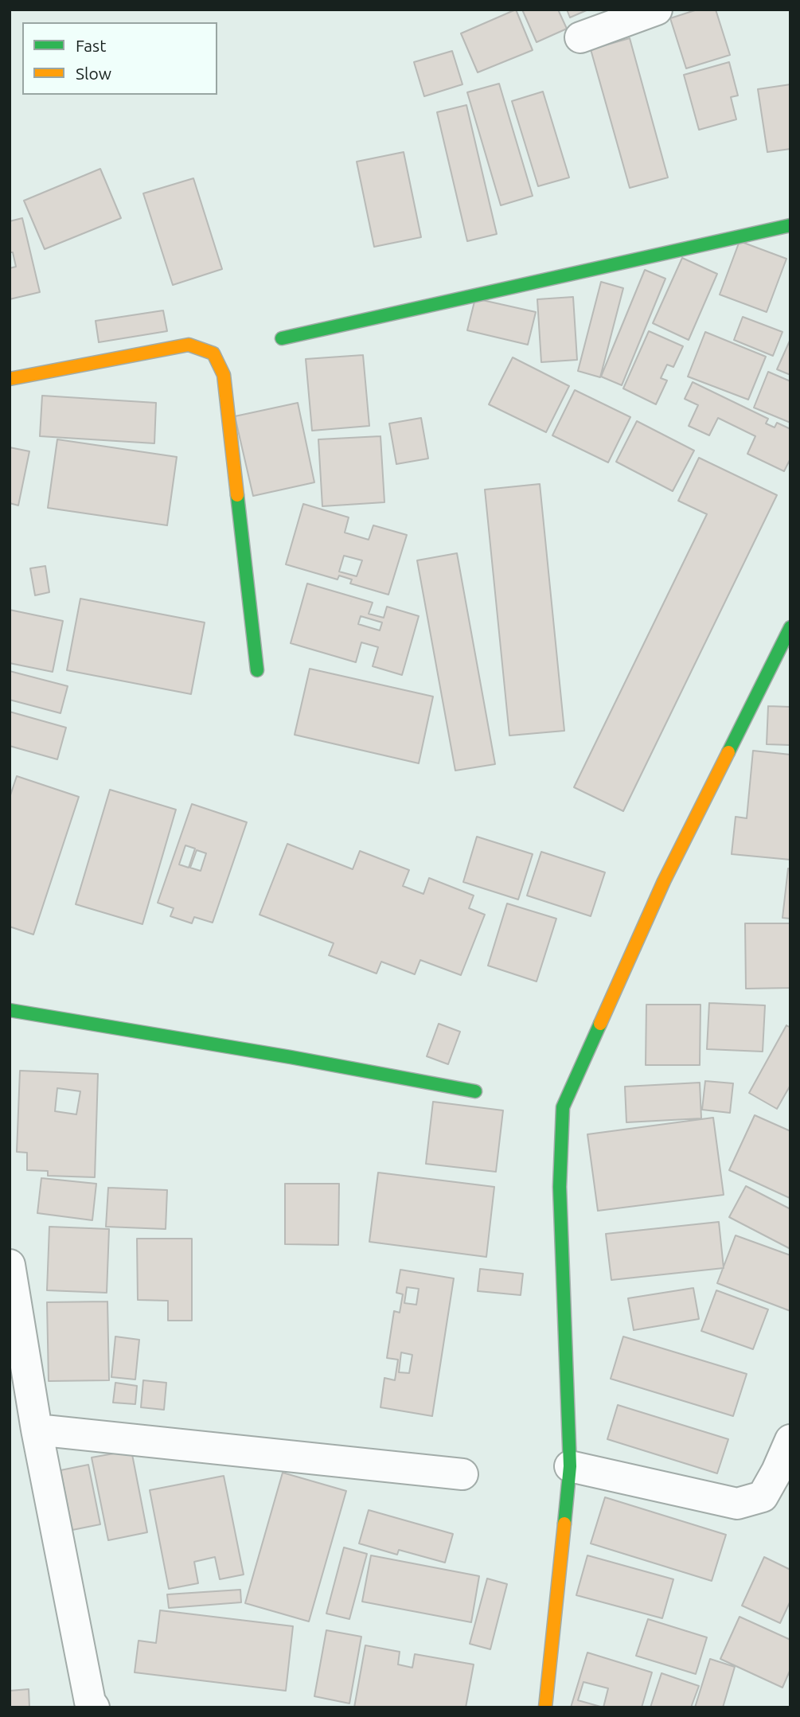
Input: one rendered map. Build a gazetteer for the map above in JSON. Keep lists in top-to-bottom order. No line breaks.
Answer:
{"legend":["Fast","Slow"]}
